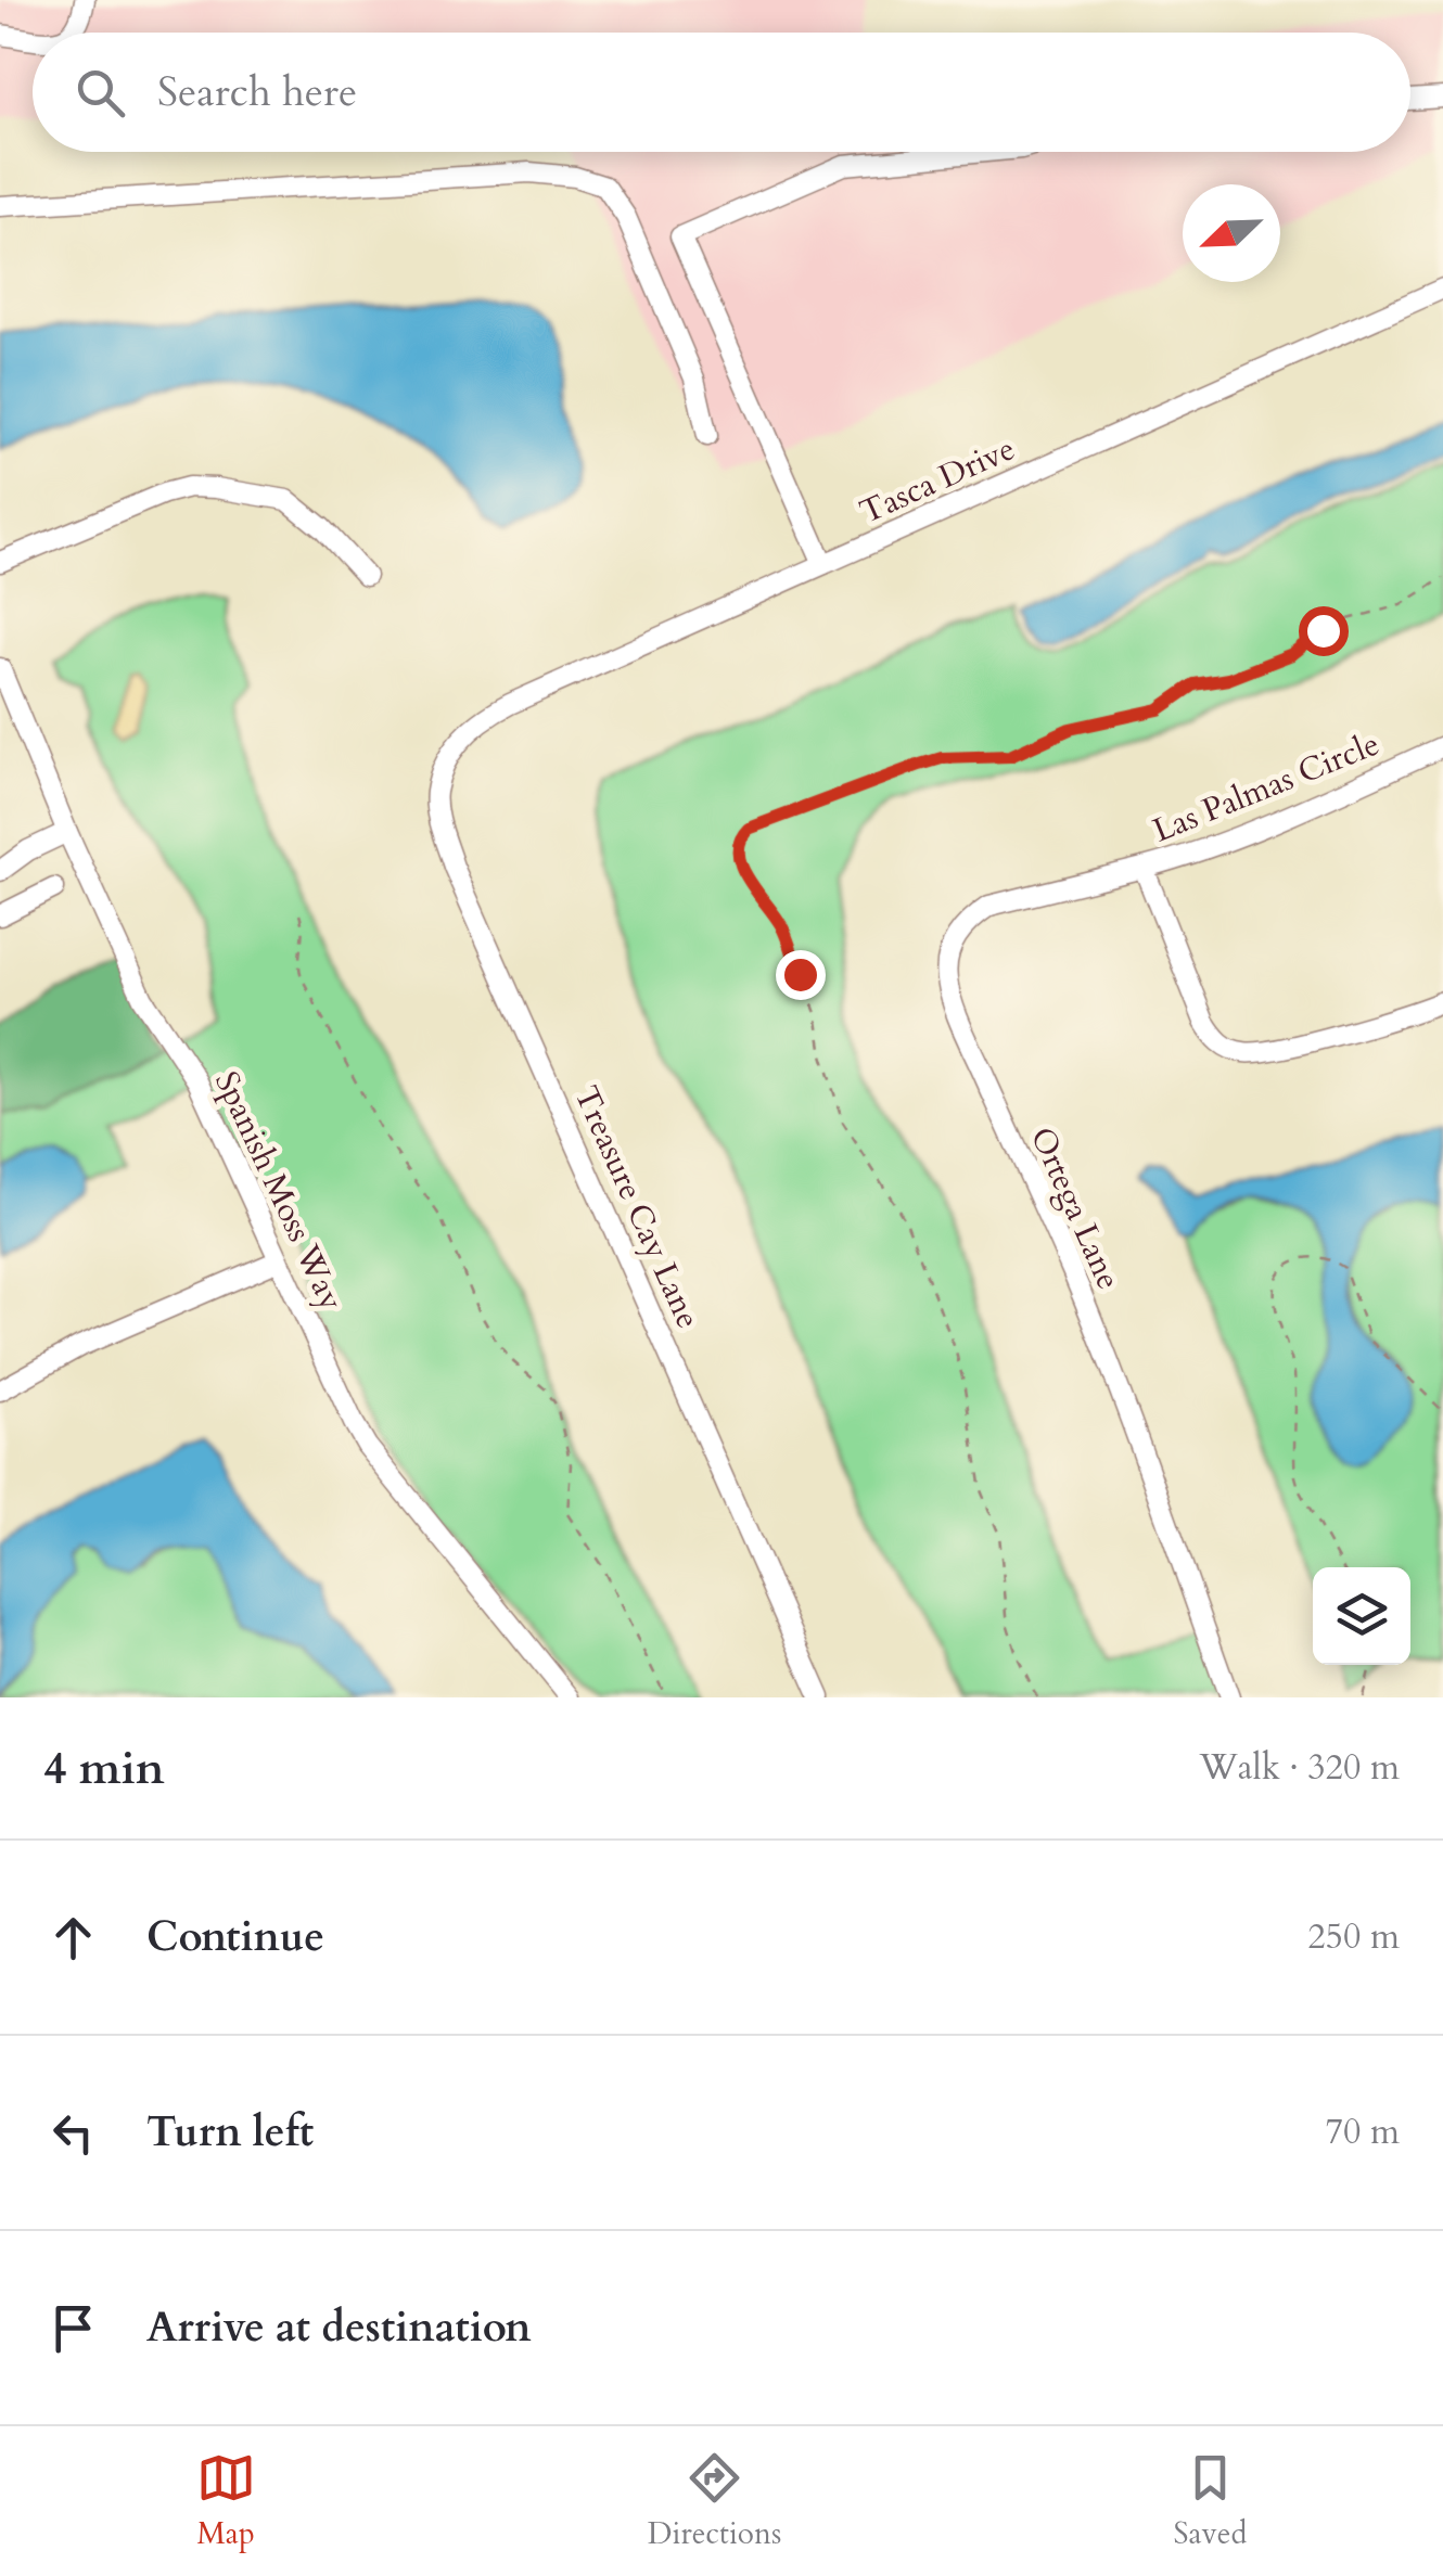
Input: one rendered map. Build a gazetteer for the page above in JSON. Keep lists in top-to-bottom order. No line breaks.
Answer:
{"streets":{"street":["Tasca Drive","Las Palmas Circle","Spanish Moss Way","Treasure Cay Lane","Ortega Lane"]},"crossings":[["Tasca Drive","Treasure Cay Lane"],["Las Palmas Circle","Ortega Lane"]],"north":"bottom left","page":{"search":"Search here","heading":["4 min","Walk · 320 m"],"list":[["Continue","250 m"],["Turn left","70 m"],"Arrive at destination"],"nav":["Map","Directions","Saved"]}}
